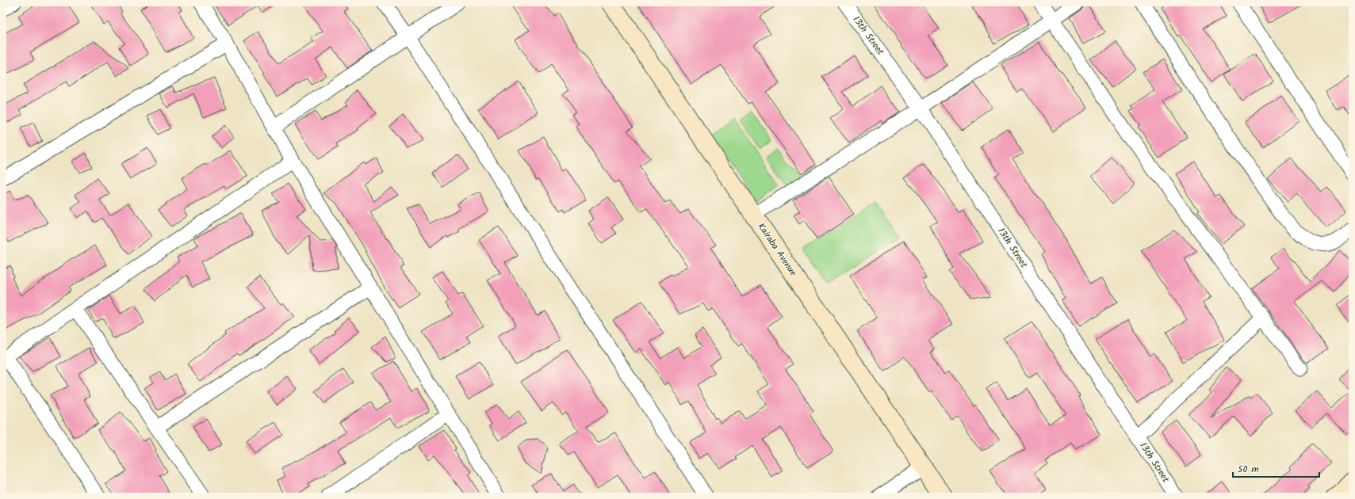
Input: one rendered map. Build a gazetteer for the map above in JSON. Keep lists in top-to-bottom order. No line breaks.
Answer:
{"streets":{"street":["13th Street","Kairaba Avenue"]},"scale_bar":"50 m"}
